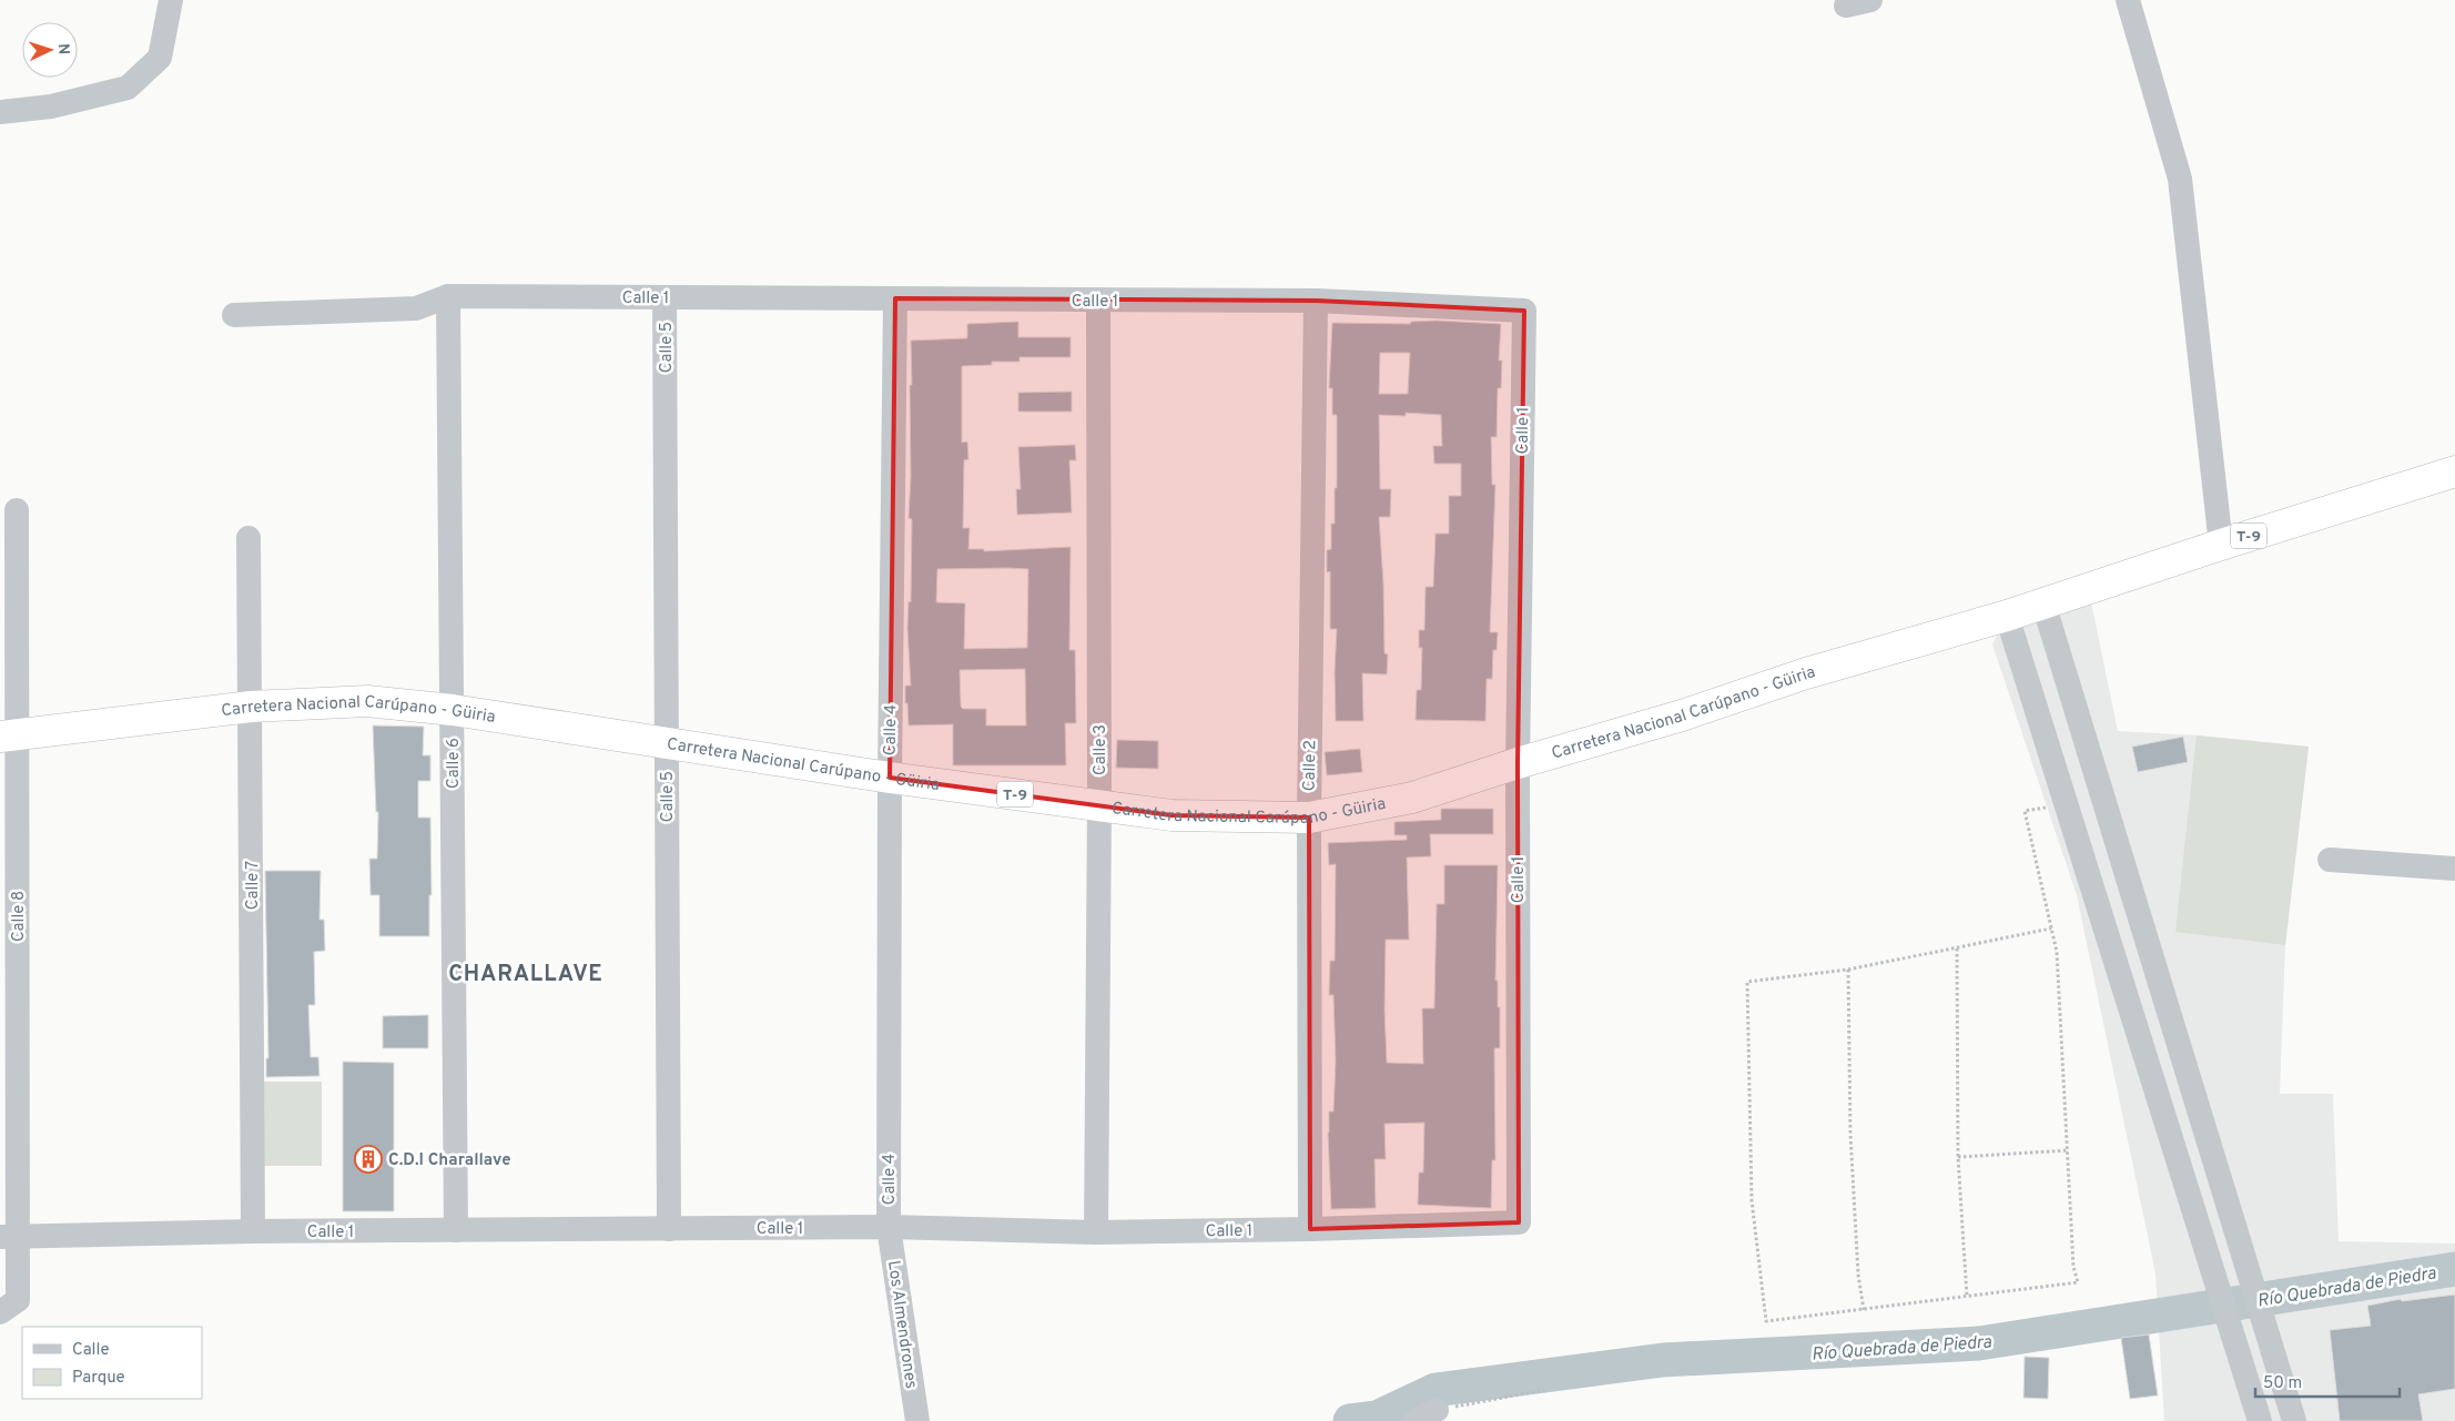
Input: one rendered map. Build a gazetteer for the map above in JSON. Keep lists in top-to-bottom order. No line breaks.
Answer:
{"streets":{"highway":["T-9","Carretera Nacional Carúpano - Güiria"],"street":["Calle 1","Calle 5","Calle 4","Calle 3","Calle 6","Calle 2","Calle 7","Calle 8","Los Almendrones"]},"crossings":[["Calle 1","Calle 5"],["Calle 1","Carretera Nacional Carúpano - Güiria"],["Calle 1","Calle 4"],["Calle 1","Calle 3"],["Calle 1","Calle 6"],["Calle 1","Calle 2"],["Calle 1","Calle 7"],["Calle 1","Calle 8"],["Calle 1","Los Almendrones"],["Calle 5","Carretera Nacional Carúpano - Güiria"],["Carretera Nacional Carúpano - Güiria","Calle 4"],["Carretera Nacional Carúpano - Güiria","Calle 3"],["Carretera Nacional Carúpano - Güiria","Calle 6"],["Carretera Nacional Carúpano - Güiria","Calle 2"],["Carretera Nacional Carúpano - Güiria","Calle 7"],["Carretera Nacional Carúpano - Güiria","Calle 8"],["Calle 4","Los Almendrones"]],"districts":["CHARALLAVE"],"water":["Río Quebrada de Piedra"],"places":{"building":["C.D.I Charallave"]},"legend":["Calle","Parque"],"scale_bar":"50 m","north":"right"}
